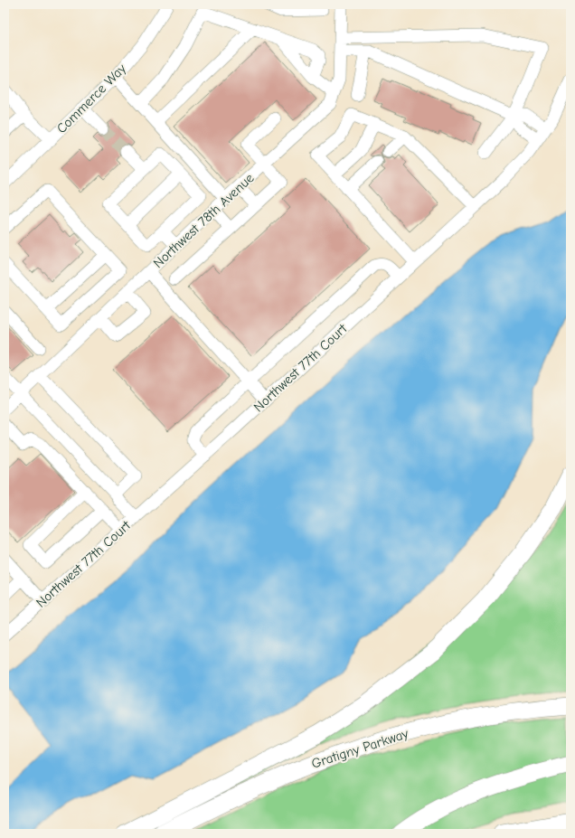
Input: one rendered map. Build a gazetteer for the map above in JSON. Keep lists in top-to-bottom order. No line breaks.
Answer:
{"streets":{"highway":["Gratigny Parkway"],"street":["Commerce Way","Northwest 78th Avenue","Northwest 77th Court"]}}
